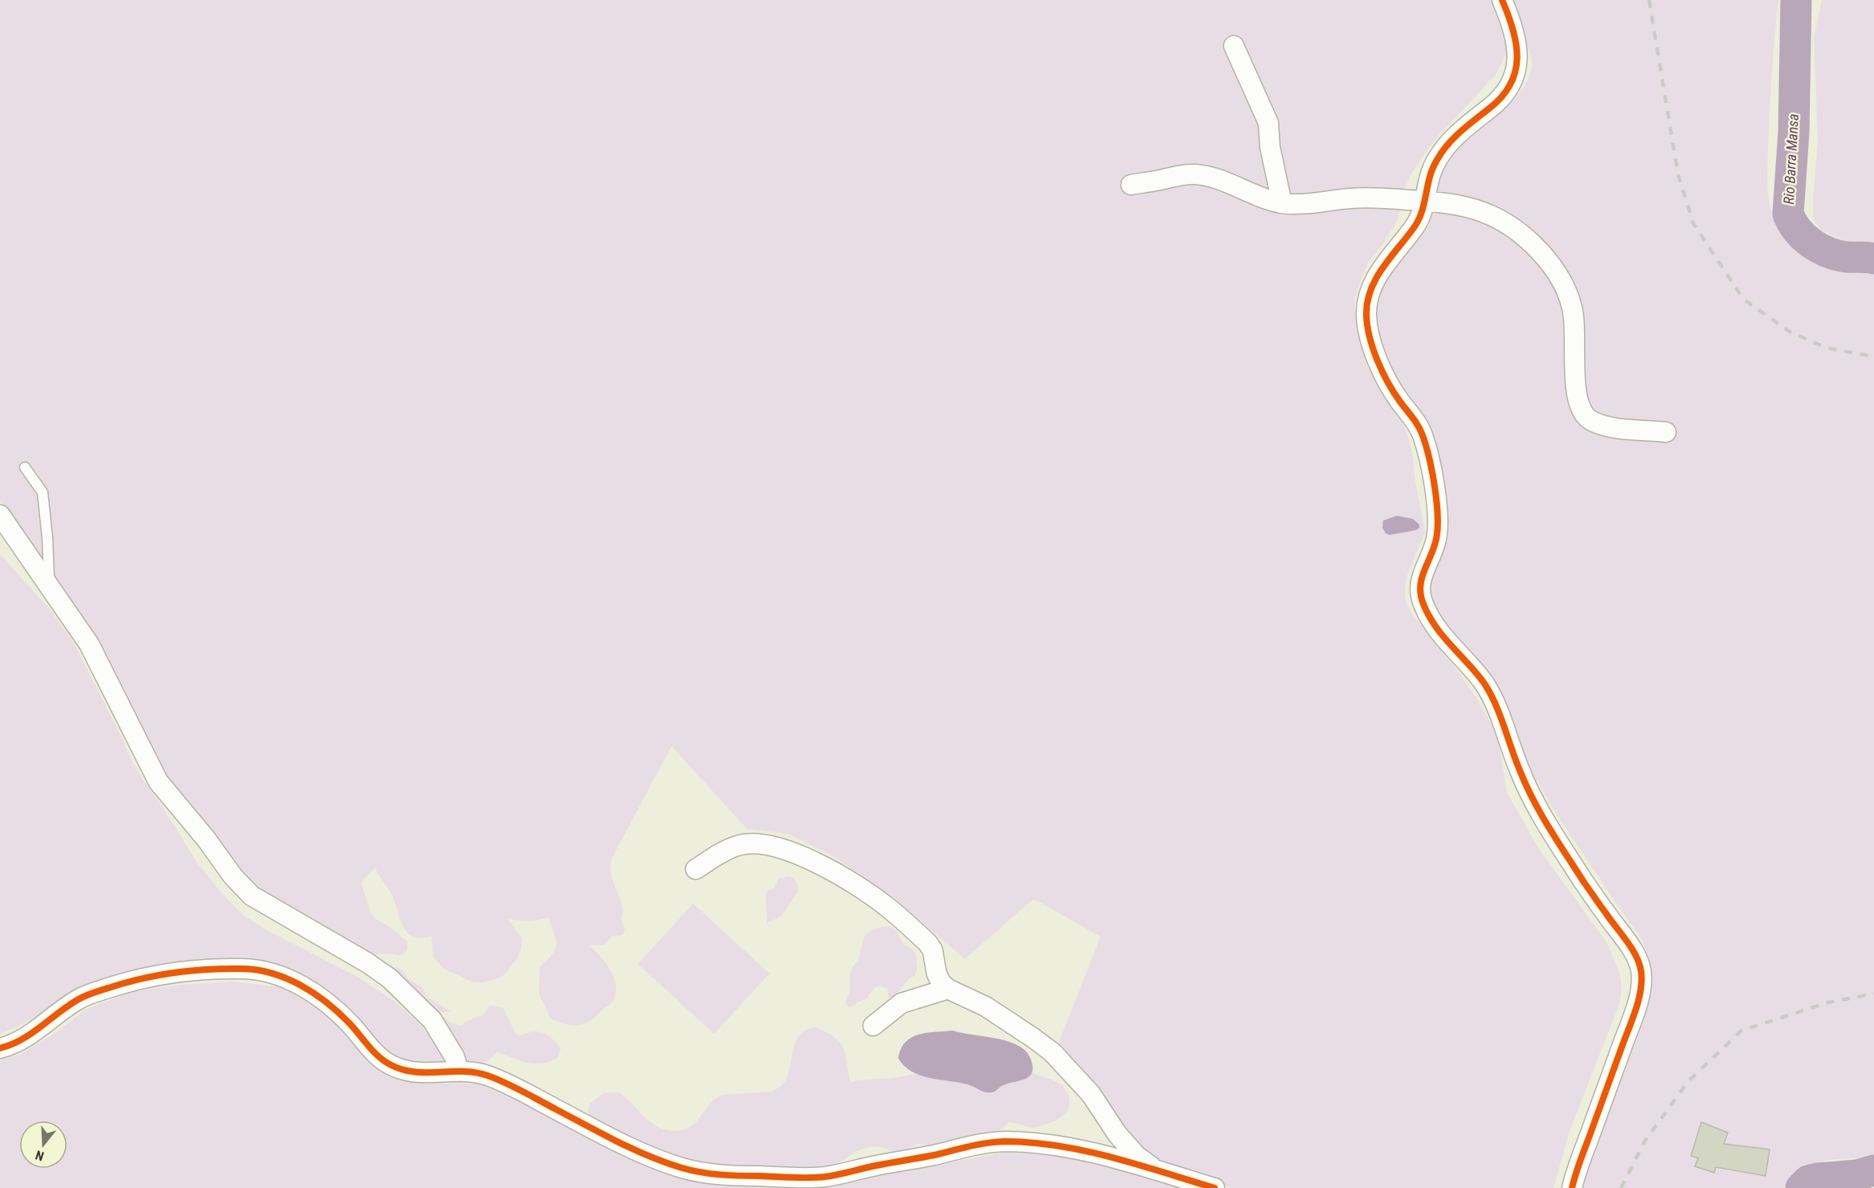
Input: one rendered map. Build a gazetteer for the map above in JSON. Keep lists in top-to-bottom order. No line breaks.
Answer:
{"water":["Rio Barra Mansa"],"north":"bottom"}
